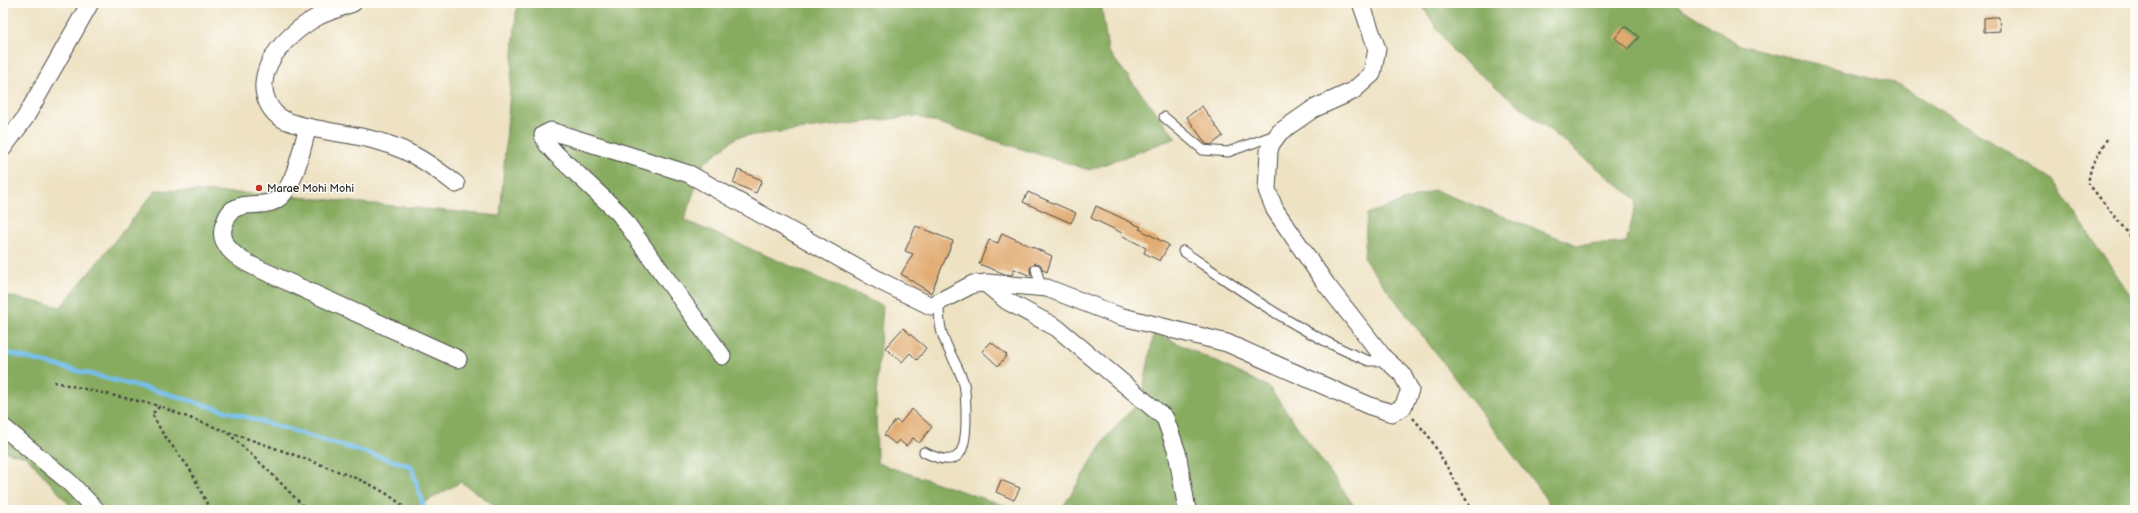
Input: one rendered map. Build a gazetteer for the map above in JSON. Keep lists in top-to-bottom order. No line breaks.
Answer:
{"places":["Marae Mohi Mohi"]}
